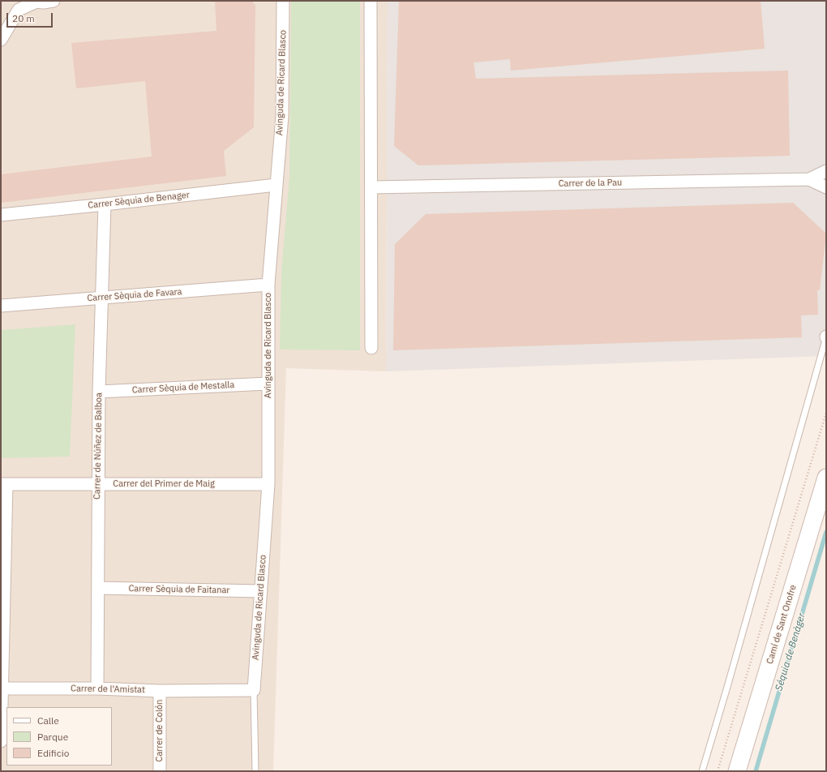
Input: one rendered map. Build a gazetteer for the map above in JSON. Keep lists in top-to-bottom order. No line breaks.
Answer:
{"streets":{"main road":["Camí de Sant Onofre"],"street":["Avinguda de Ricard Blasco","Carrer de la Pau","Carrer Sèquia de Benager","Carrer Sèquia de Favara","Carrer Sèquia de Mestalla","Carrer de Núñez de Balboa","Carrer del Primer de Maig","Carrer Sèquia de Faitanar","Carrer de l'Amistat","Carrer de Colón"]},"crossings":[["Avinguda de Ricard Blasco","Carrer Sèquia de Benager"],["Avinguda de Ricard Blasco","Carrer Sèquia de Favara"],["Avinguda de Ricard Blasco","Carrer Sèquia de Mestalla"],["Avinguda de Ricard Blasco","Carrer del Primer de Maig"],["Avinguda de Ricard Blasco","Carrer Sèquia de Faitanar"],["Avinguda de Ricard Blasco","Carrer de l'Amistat"],["Carrer Sèquia de Benager","Carrer de Núñez de Balboa"],["Carrer Sèquia de Favara","Carrer de Núñez de Balboa"],["Carrer Sèquia de Mestalla","Carrer de Núñez de Balboa"],["Carrer de Núñez de Balboa","Carrer del Primer de Maig"],["Carrer de Núñez de Balboa","Carrer Sèquia de Faitanar"],["Carrer de Núñez de Balboa","Carrer de l'Amistat"],["Carrer de l'Amistat","Carrer de Colón"]],"water":["Séquia de Benàger"],"legend":["Calle","Parque","Edificio"],"scale_bar":"20 m"}
